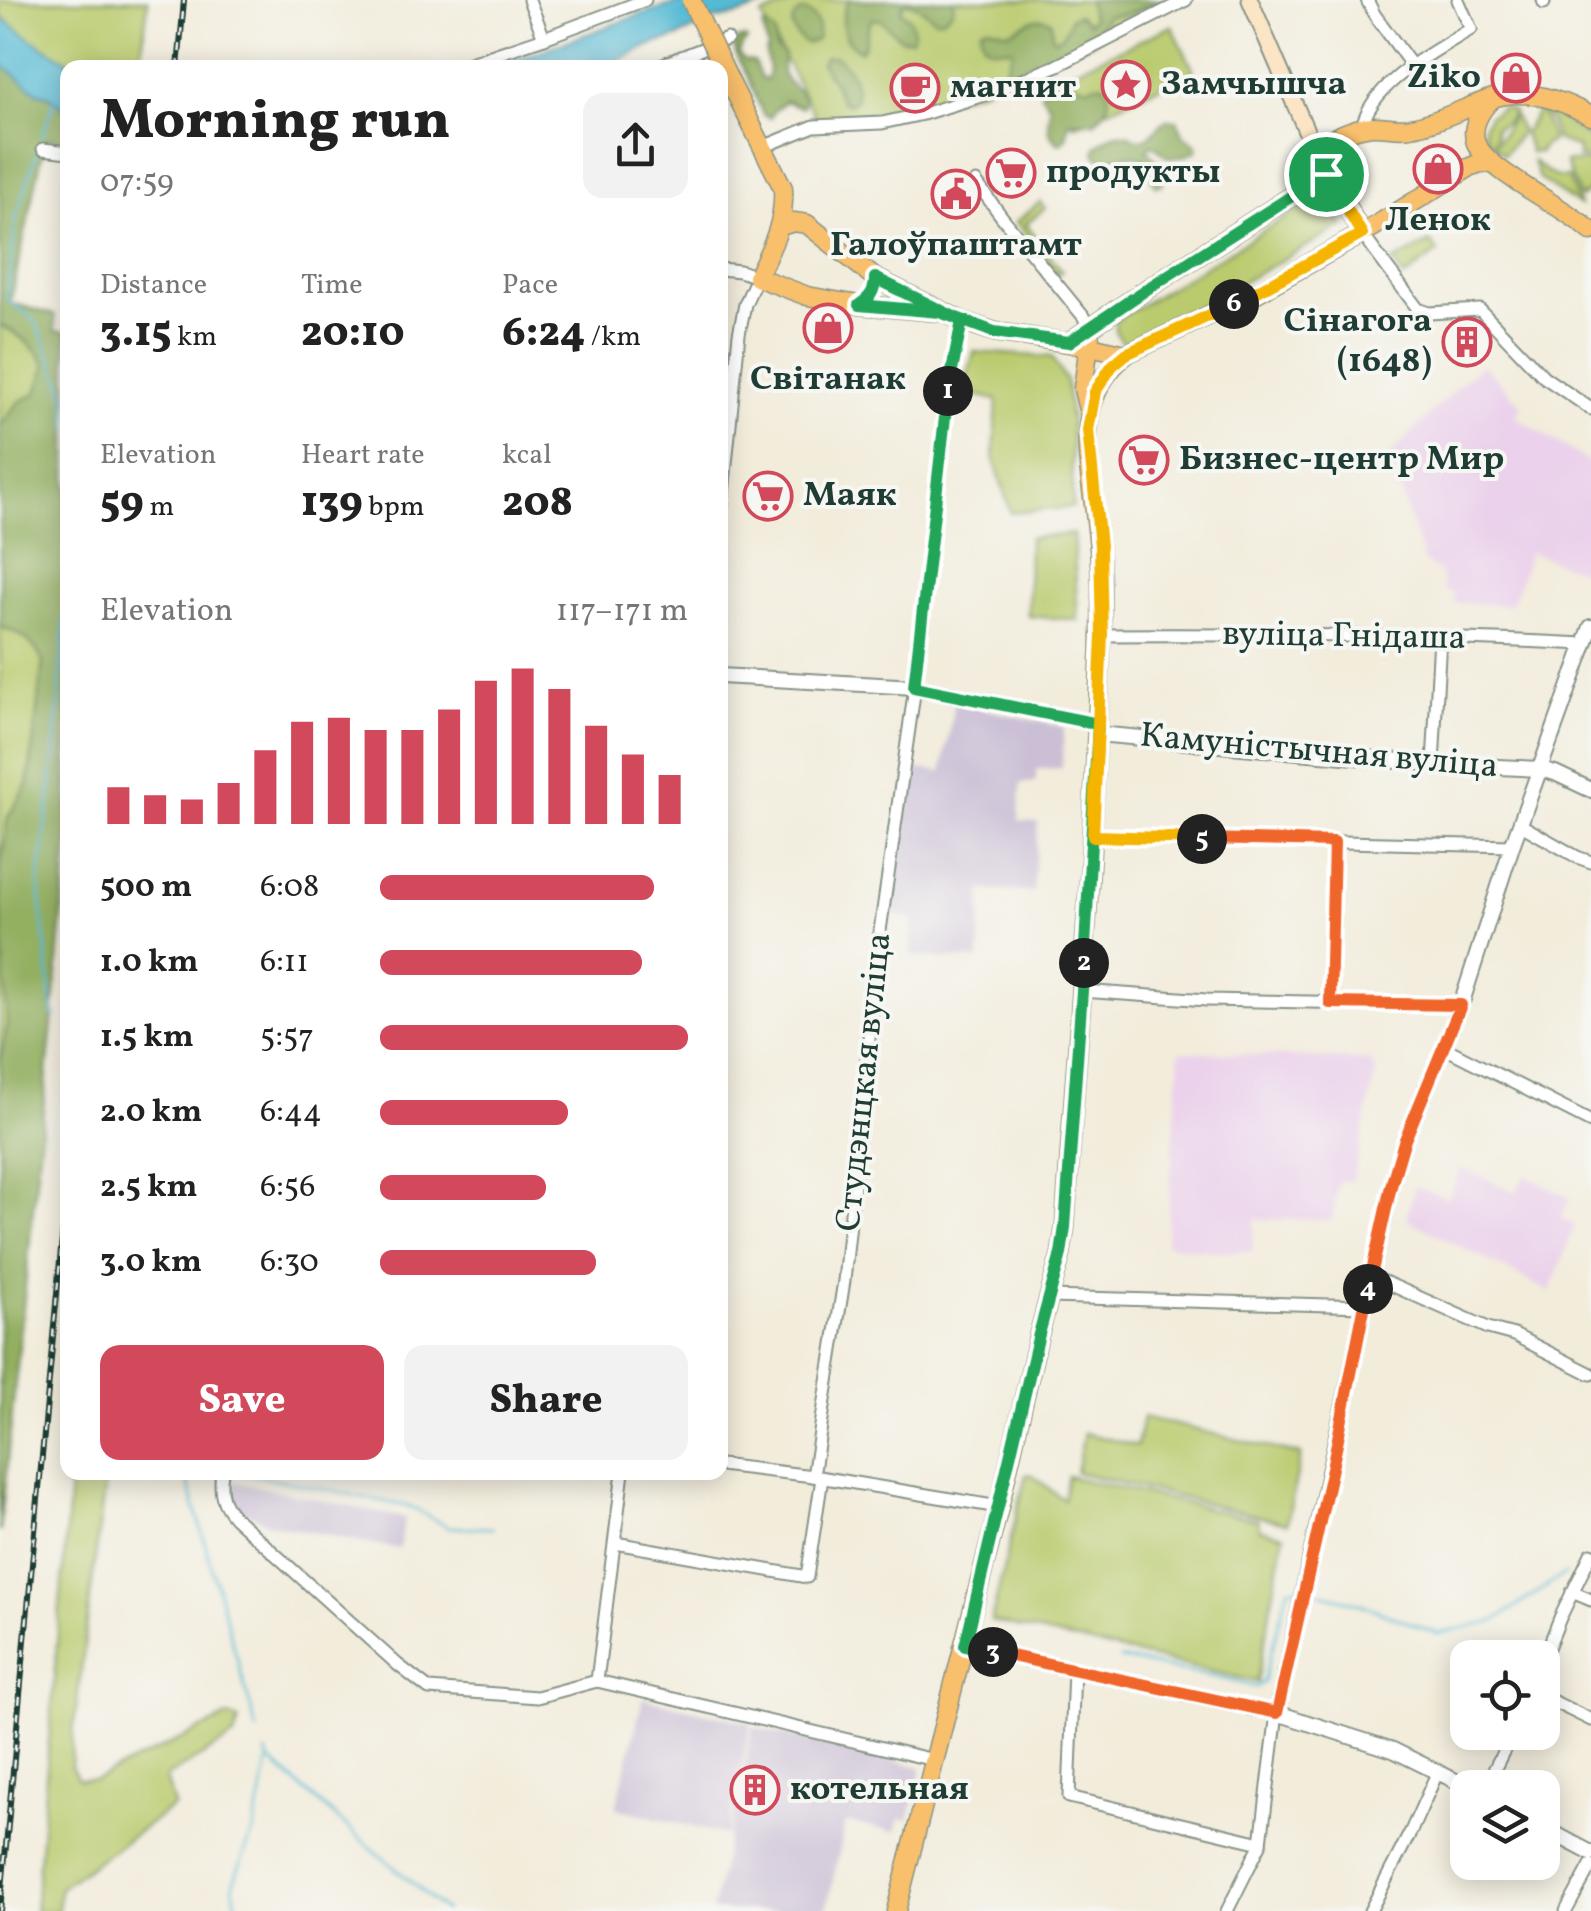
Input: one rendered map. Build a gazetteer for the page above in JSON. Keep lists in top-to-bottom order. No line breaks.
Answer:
{"streets":{"street":["вуліца Гнідаша","Камуністычная вуліца","Студэнцкая вуліца"]},"crossings":[["Камуністычная вуліца","Студэнцкая вуліца"]],"places":{"shop":["Ziko","Ленок","Світанак"],"place":["Замчышча"],"cafe":["магнит"],"supermarket":["продукты","Бизнес-центр Мир","Маяк"],"public building":["Галоўпаштамт"],"building":["Сінагога (1648)","котельная"]},"page":{"heading":["Morning run","07:59"],"stats":[["Distance","3.15 km"],["Time","20:10"],["Pace","6:24 /km"],["Elevation","59 m"],["Heart rate","139 bpm"],["kcal","208"]],"pins":["6","1","5","2","4","3"],"chart":["Elevation","117–171 m"],"list":[{"name":"500 m","note":"6:08"},{"name":"1.0 km","note":"6:11"},{"name":"1.5 km","note":"5:57"},{"name":"2.0 km","note":"6:44"},{"name":"2.5 km","note":"6:56"},{"name":"3.0 km","note":"6:30"}],"buttons":["Save","Share"]}}
